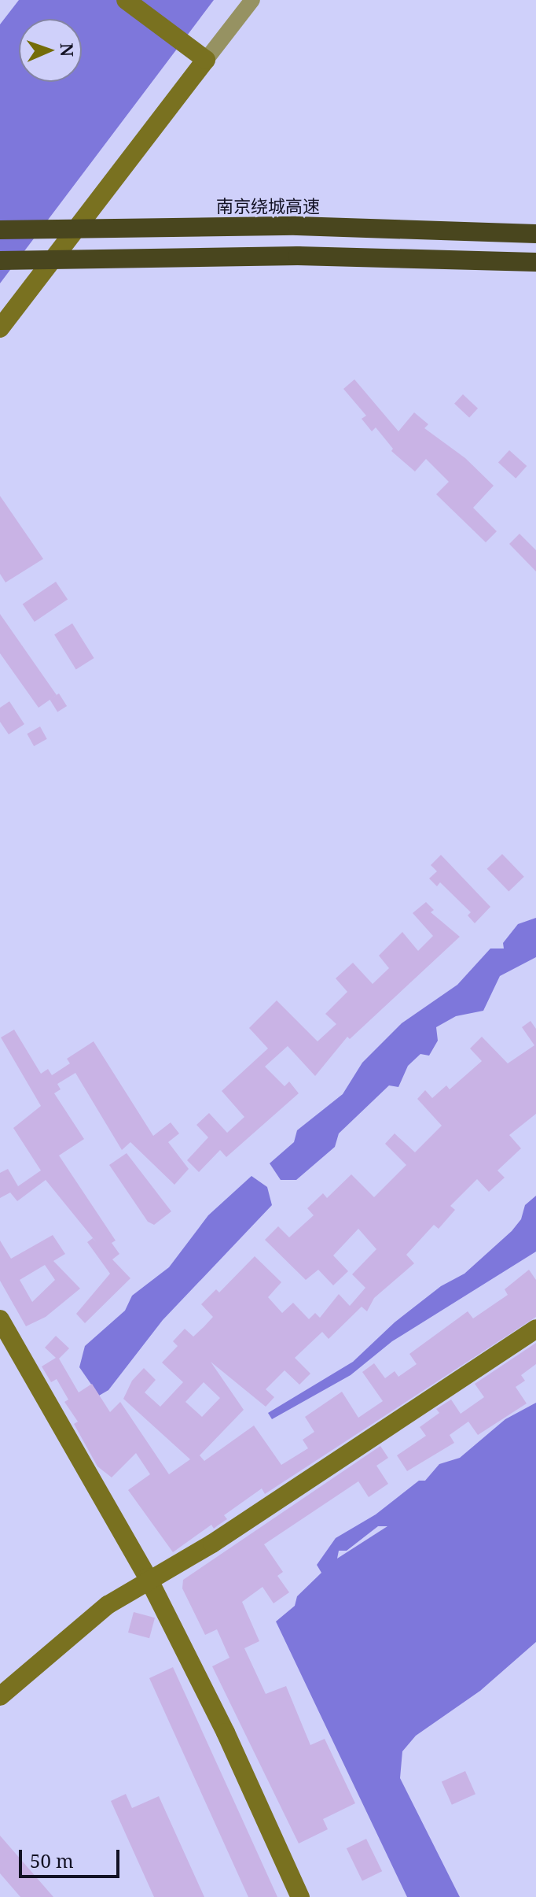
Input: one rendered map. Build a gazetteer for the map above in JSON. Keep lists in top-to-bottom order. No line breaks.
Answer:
{"streets":{"highway":["南京绕城高速"]},"scale_bar":"50 m","north":"right"}
